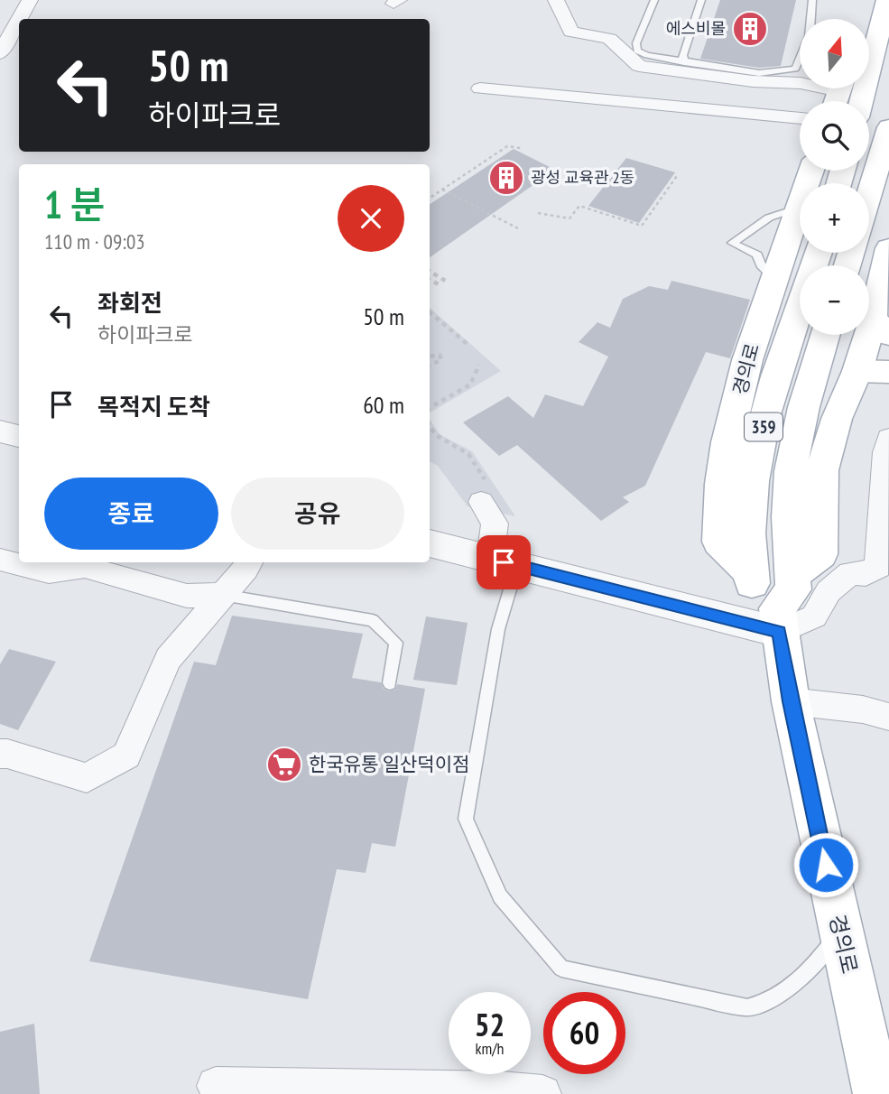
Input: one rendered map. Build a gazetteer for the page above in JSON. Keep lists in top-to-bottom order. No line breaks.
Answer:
{"streets":{"main road":["경의로","359"]},"crossings":[["경의로","359"]],"places":{"building":["에스비몰","광성 교육관 2동"],"supermarket":["한국유통 일산덕이점"]},"north":"top","page":{"map_buttons":["+","−"],"turn":["50 m","하이파크로"],"heading":["1 분","110 m · 09:03"],"list":[{"name":"좌회전","note":"하이파크로","value":"50 m"},{"name":"목적지 도착","value":"60 m"}],"buttons":["종료","공유"],"speed":"52 km/h","limit":"60"}}
